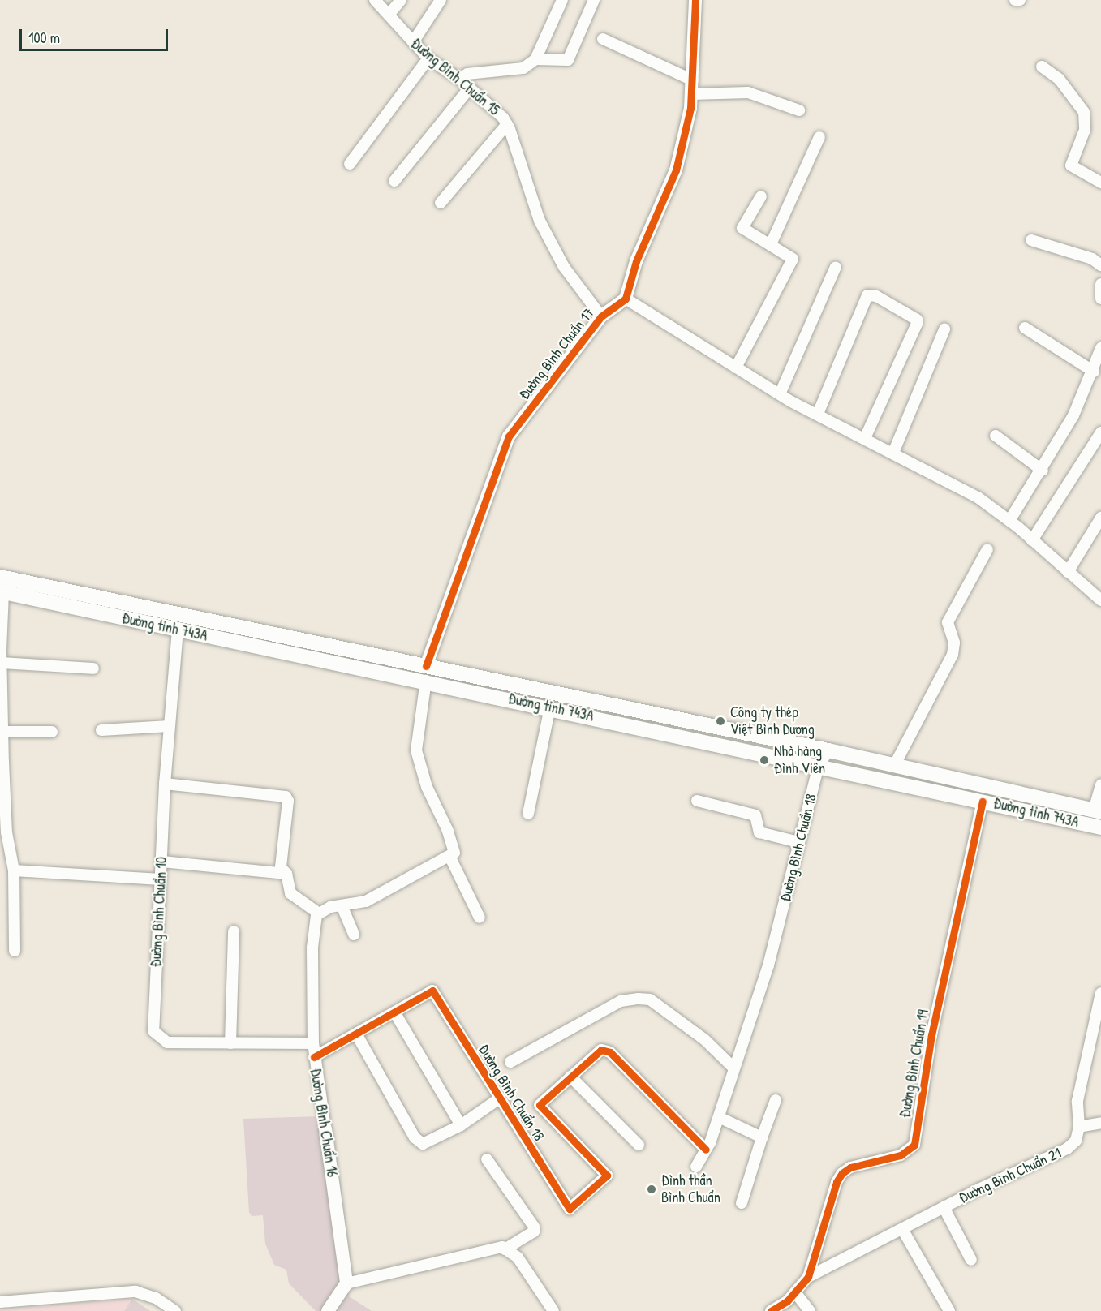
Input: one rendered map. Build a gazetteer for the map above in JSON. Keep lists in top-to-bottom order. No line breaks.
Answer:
{"streets":{"main road":["Đường tỉnh 743A"],"street":["Đường Bình Chuẩn 15","Đường Bình Chuẩn 17","Đường Bình Chuẩn 18","Đường Bình Chuẩn 10","Đường Bình Chuẩn 19","Đường Bình Chuẩn 16","Đường Bình Chuẩn 21"]},"crossings":[["Đường Bình Chuẩn 15","Đường Bình Chuẩn 17"],["Đường Bình Chuẩn 17","Đường tỉnh 743A"],["Đường tỉnh 743A","Đường Bình Chuẩn 18"],["Đường tỉnh 743A","Đường Bình Chuẩn 10"],["Đường tỉnh 743A","Đường Bình Chuẩn 19"],["Đường Bình Chuẩn 10","Đường Bình Chuẩn 16"],["Đường Bình Chuẩn 19","Đường Bình Chuẩn 21"]],"places":["Công ty thép Việt Bình Dương","Nhà hàng Đình Viên","Đình thần Bình Chuẩn"],"scale_bar":"100 m"}
